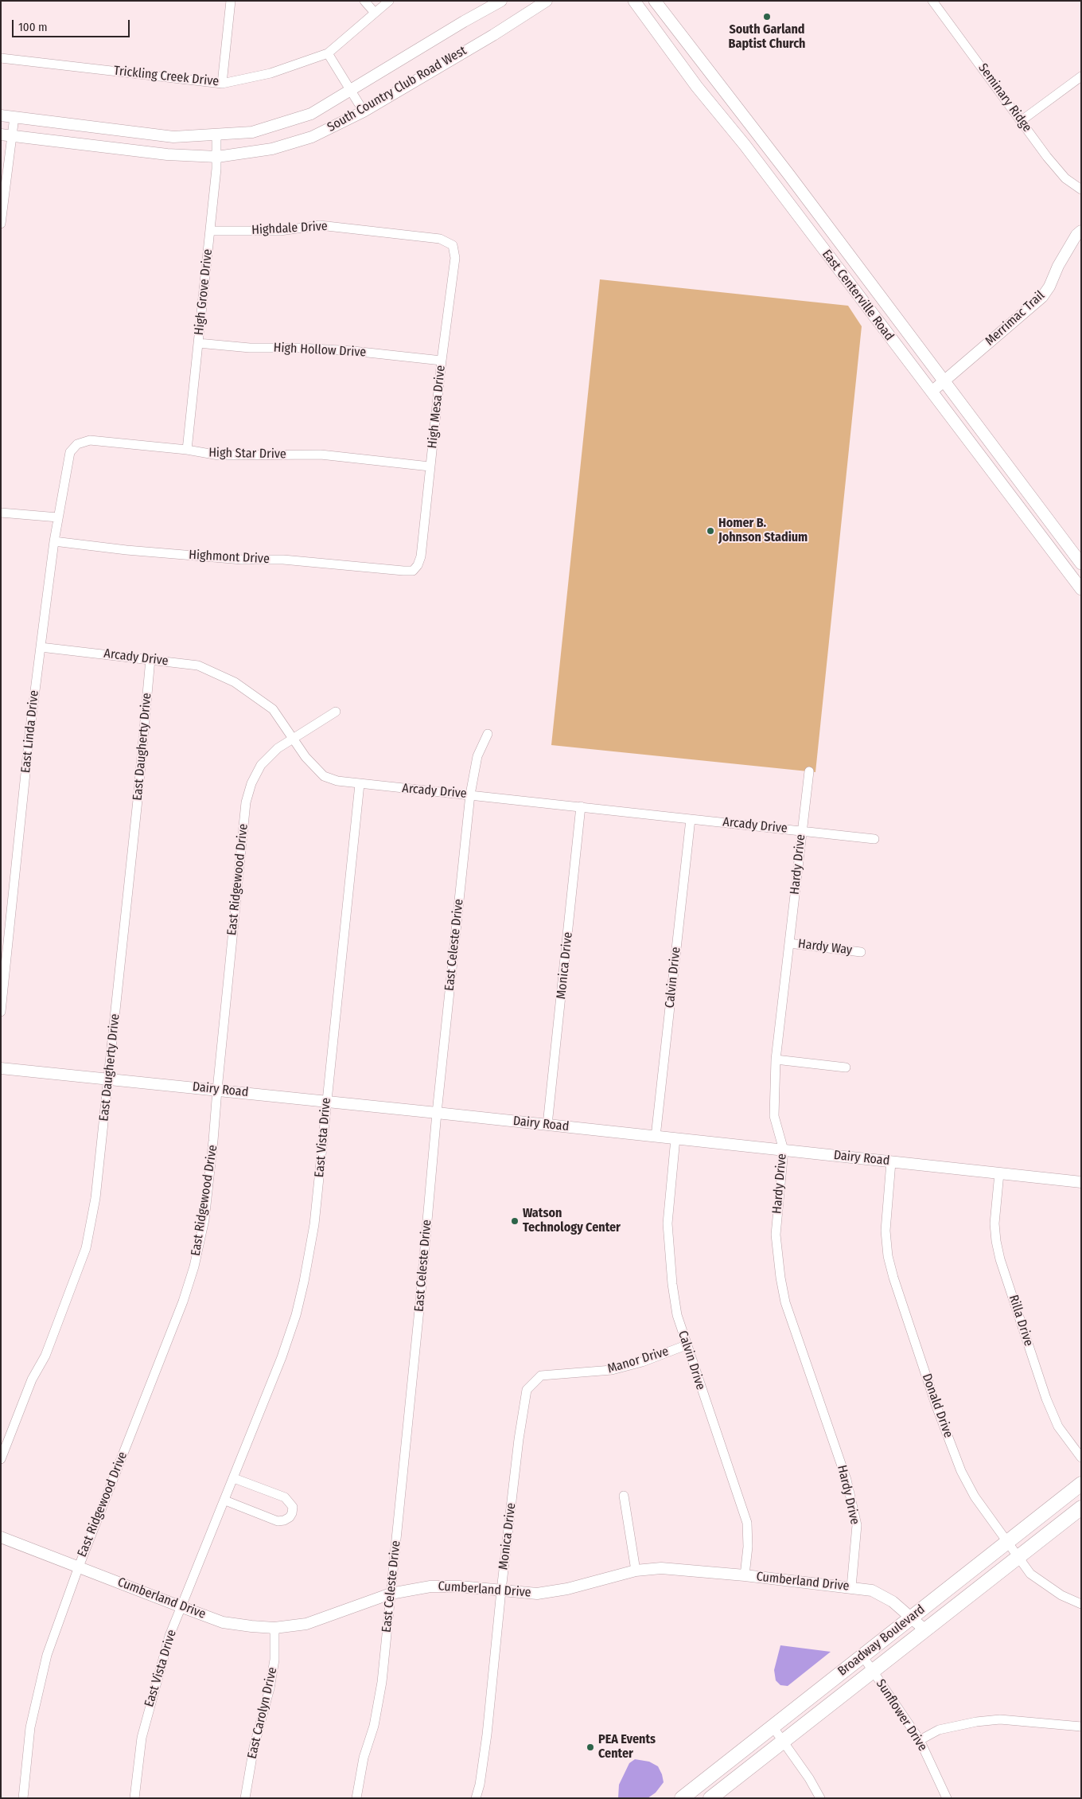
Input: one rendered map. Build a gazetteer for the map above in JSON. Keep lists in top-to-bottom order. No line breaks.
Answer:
{"streets":{"main road":["East Centerville Road","Broadway Boulevard"],"street":["Trickling Creek Drive","South Country Club Road West","Seminary Ridge","Highdale Drive","High Grove Drive","Merrimac Trail","High Hollow Drive","High Mesa Drive","High Star Drive","Highmont Drive","Arcady Drive","East Linda Drive","East Daugherty Drive","Hardy Drive","East Ridgewood Drive","East Celeste Drive","Hardy Way","Monica Drive","Calvin Drive","Dairy Road","East Vista Drive","Rilla Drive","Manor Drive","Donald Drive","Cumberland Drive","East Carolyn Drive","Sunflower Drive"]},"crossings":[["South Country Club Road West","High Grove Drive"],["Highdale Drive","High Grove Drive"],["Highdale Drive","High Mesa Drive"],["High Grove Drive","High Hollow Drive"],["High Grove Drive","High Star Drive"],["East Centerville Road","Merrimac Trail"],["High Hollow Drive","High Mesa Drive"],["High Mesa Drive","High Star Drive"],["High Mesa Drive","Highmont Drive"],["High Star Drive","East Linda Drive"],["Highmont Drive","East Linda Drive"],["Arcady Drive","East Linda Drive"],["Arcady Drive","East Daugherty Drive"],["Arcady Drive","Hardy Drive"],["Arcady Drive","East Ridgewood Drive"],["Arcady Drive","East Celeste Drive"],["Arcady Drive","Monica Drive"],["Arcady Drive","Calvin Drive"],["Arcady Drive","East Vista Drive"],["East Daugherty Drive","Dairy Road"],["Hardy Drive","Hardy Way"],["Hardy Drive","Dairy Road"],["Hardy Drive","Cumberland Drive"],["East Ridgewood Drive","Dairy Road"],["East Ridgewood Drive","Cumberland Drive"],["East Celeste Drive","Dairy Road"],["East Celeste Drive","Cumberland Drive"],["Monica Drive","Dairy Road"],["Monica Drive","Manor Drive"],["Monica Drive","Cumberland Drive"],["Calvin Drive","Dairy Road"],["Calvin Drive","Manor Drive"],["Calvin Drive","Cumberland Drive"],["Dairy Road","East Vista Drive"],["Dairy Road","Rilla Drive"],["Dairy Road","Donald Drive"],["East Vista Drive","Cumberland Drive"],["Donald Drive","Broadway Boulevard"],["Cumberland Drive","Broadway Boulevard"],["Cumberland Drive","East Carolyn Drive"],["Broadway Boulevard","Sunflower Drive"]],"places":["South Garland Baptist Church","Homer B. Johnson Stadium","Watson Technology Center","PEA Events Center"],"scale_bar":"100 m"}
